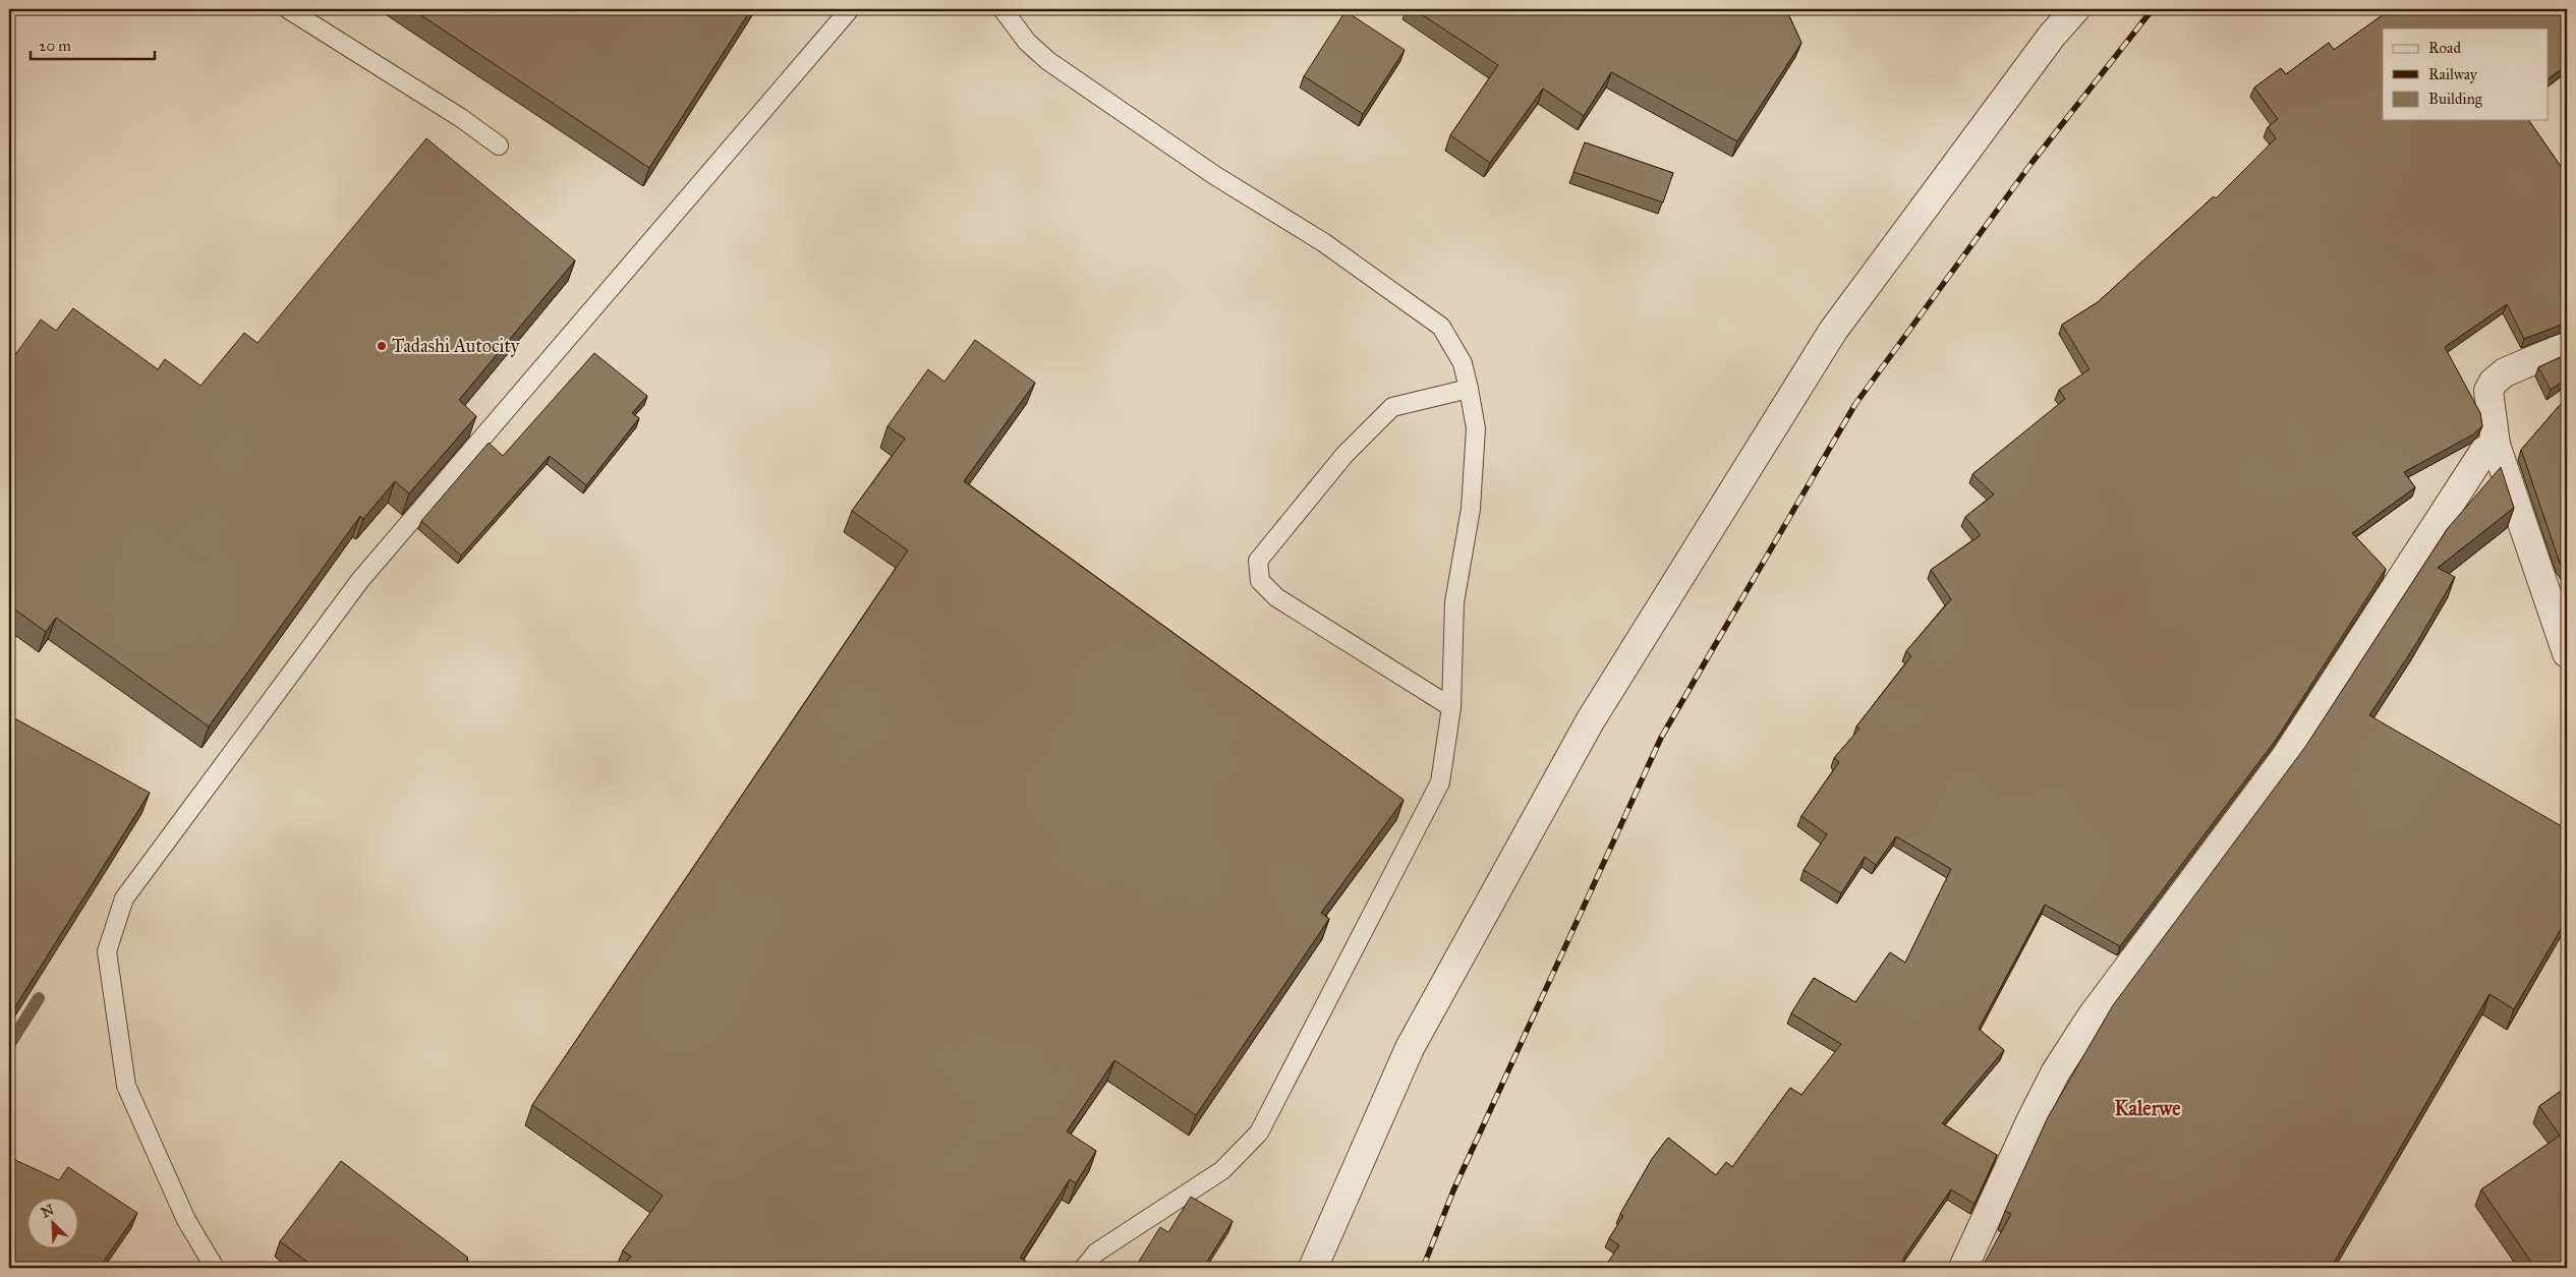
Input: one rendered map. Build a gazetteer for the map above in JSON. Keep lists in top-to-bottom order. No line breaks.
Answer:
{"districts":["Kalerwe"],"places":["Tadashi Autocity"],"legend":["Road","Railway","Building"],"scale_bar":"20 m","north":"top left"}
